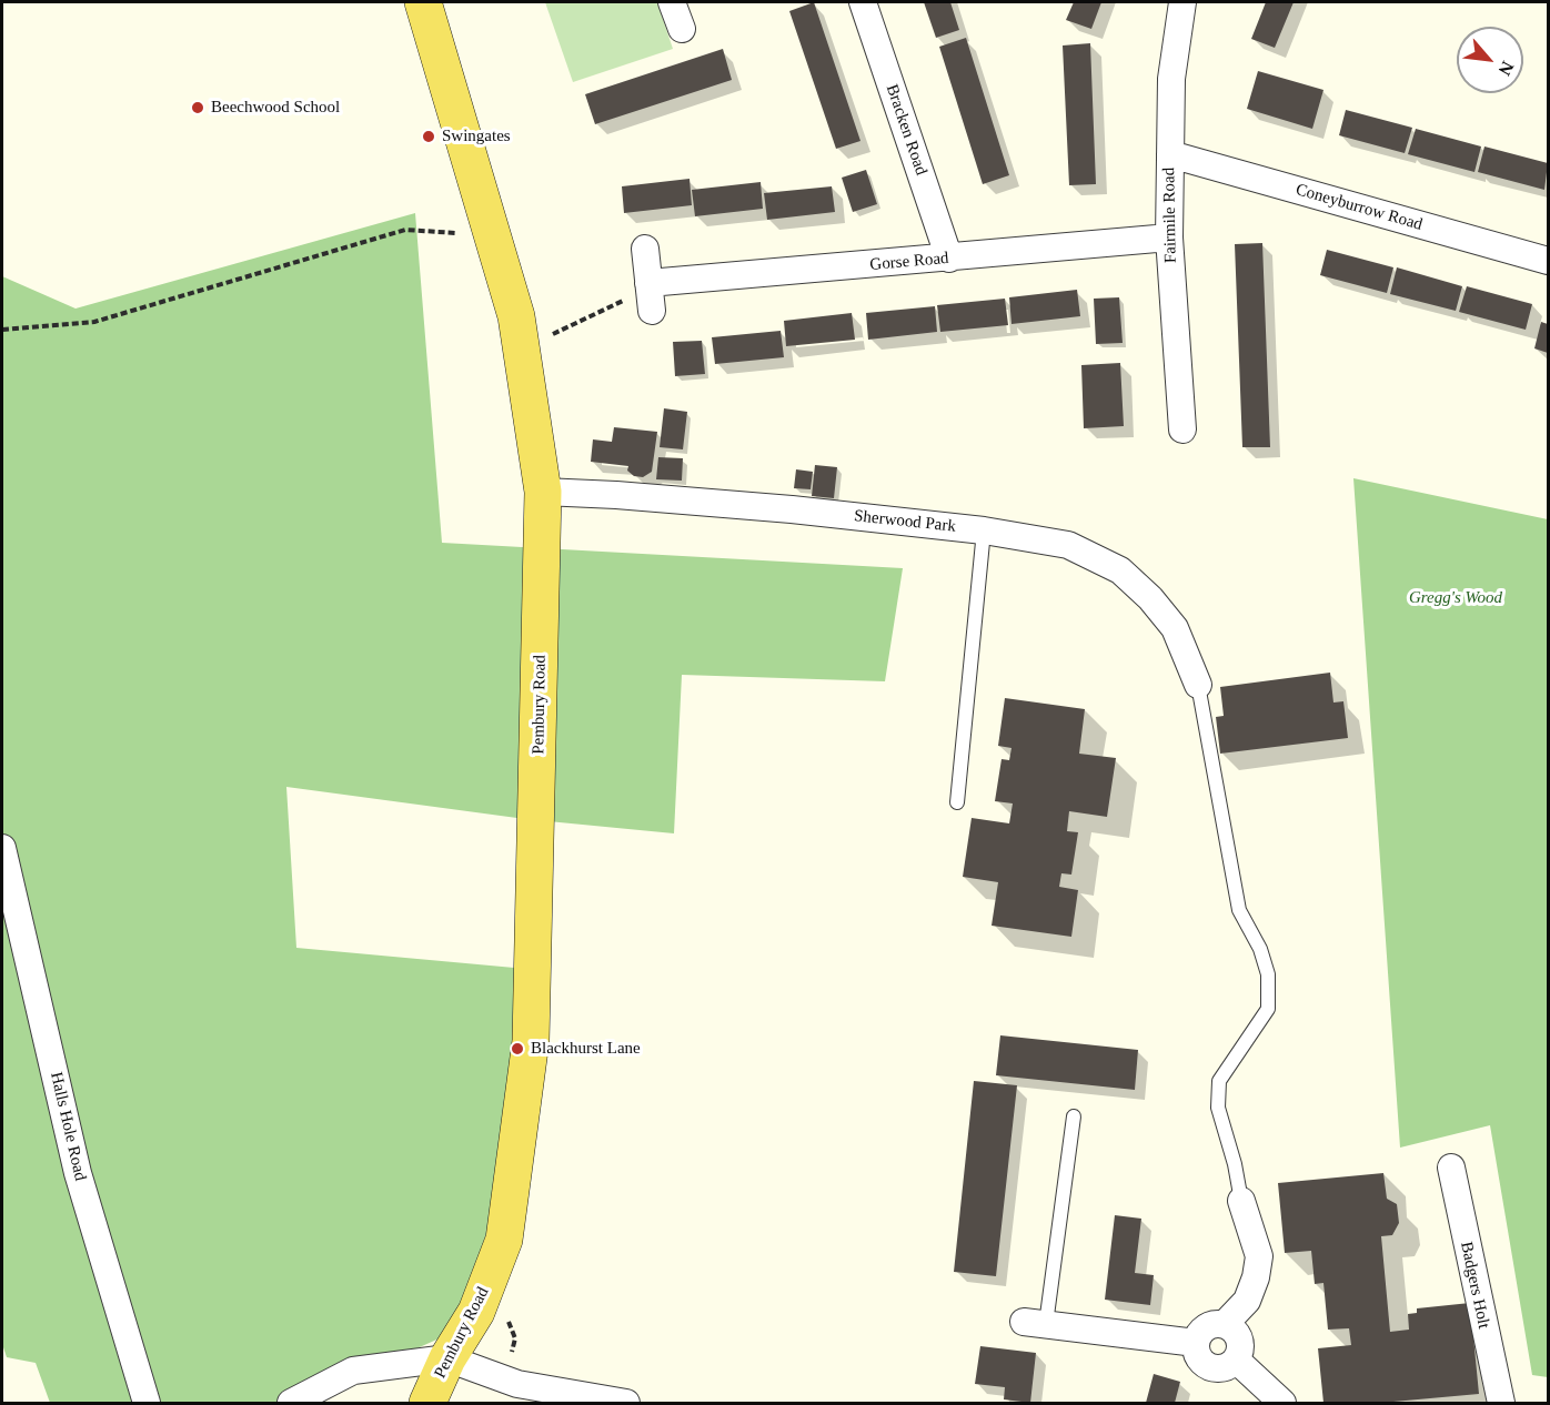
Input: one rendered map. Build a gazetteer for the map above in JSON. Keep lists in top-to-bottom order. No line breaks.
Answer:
{"streets":{"main road":["Pembury Road"],"street":["Bracken Road","Coneyburrow Road","Fairmile Road","Gorse Road","Sherwood Park","Halls Hole Road","Badgers Holt"]},"crossings":[["Bracken Road","Gorse Road"],["Coneyburrow Road","Fairmile Road"],["Fairmile Road","Gorse Road"],["Sherwood Park","Pembury Road"]],"parks":["Gregg's Wood"],"places":["Beechwood School","Swingates","Blackhurst Lane"],"north":"bottom right"}
